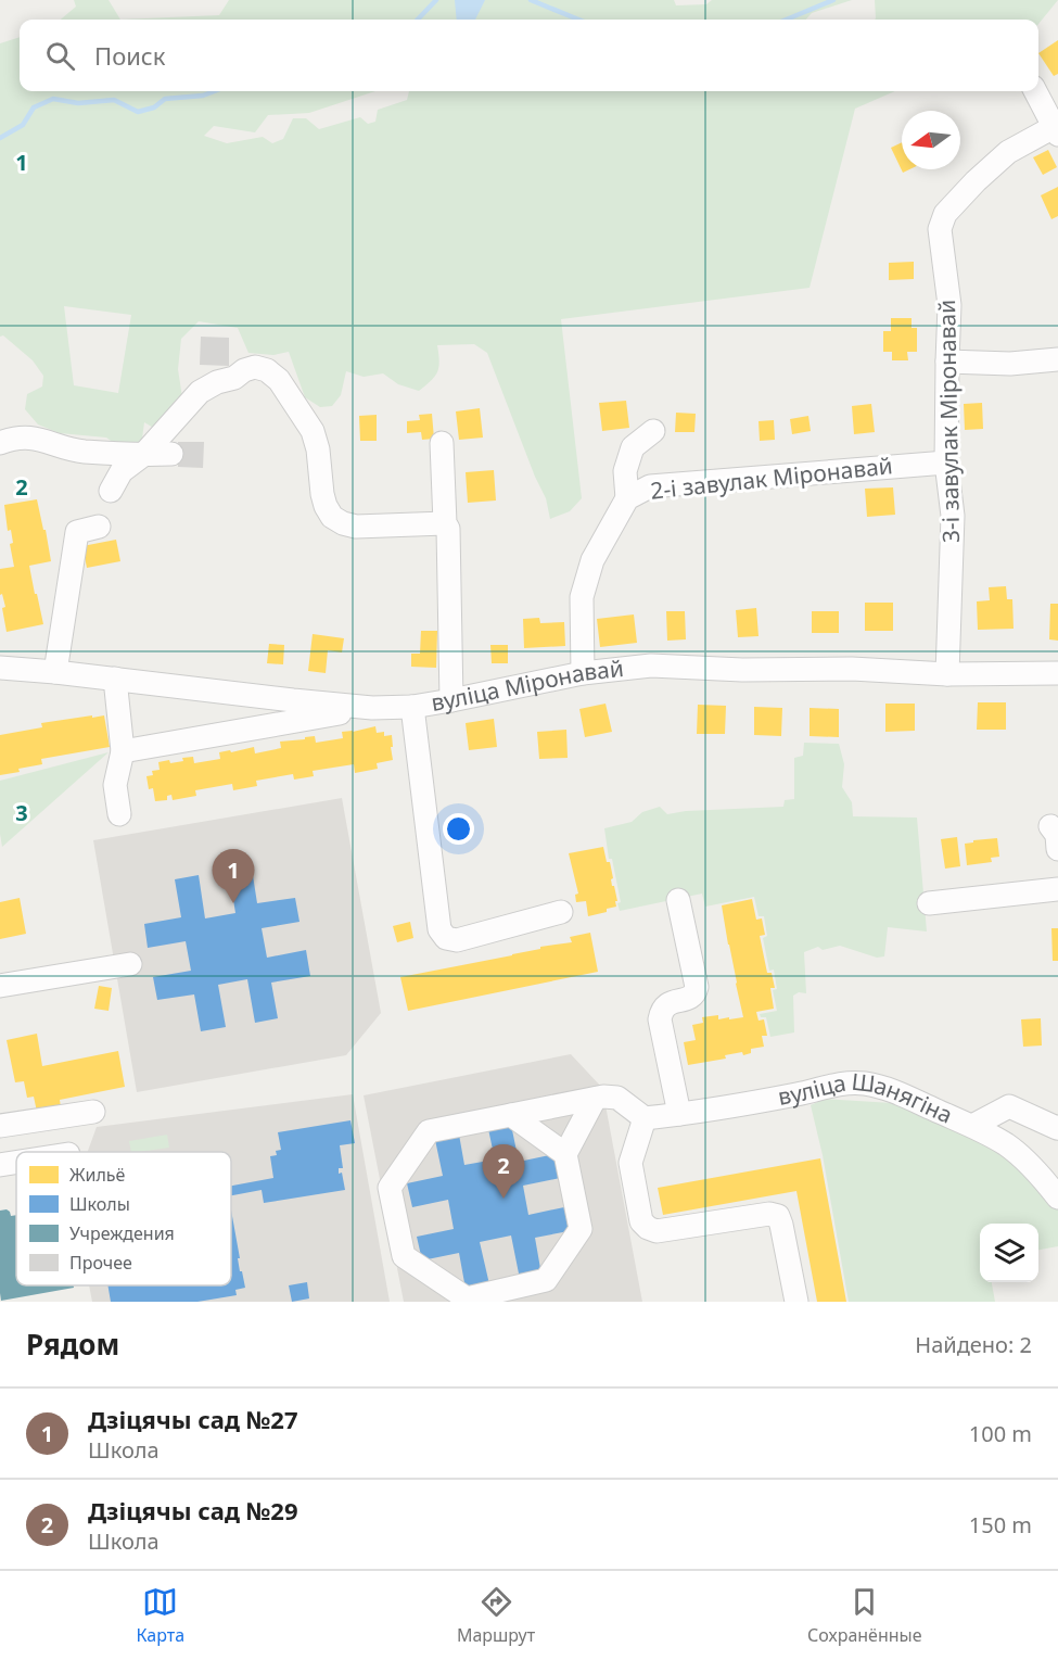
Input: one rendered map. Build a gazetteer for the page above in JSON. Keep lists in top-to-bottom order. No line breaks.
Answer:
{"streets":{"street":["3-і завулак Міронавай","2-і завулак Міронавай","вуліца Міронавай","вуліца Шанягіна"]},"crossings":[["3-і завулак Міронавай","2-і завулак Міронавай"],["3-і завулак Міронавай","вуліца Міронавай"],["2-і завулак Міронавай","вуліца Міронавай"]],"legend":["Жильё","Школы","Учреждения","Прочее"],"north":"left","page":{"search":"Поиск","pins":["1","2"],"heading":["Рядом","Найдено: 2"],"list":[{"mark":"1","name":"Дзіцячы сад №27","note":"Школа","value":"100 m"},{"mark":"2","name":"Дзіцячы сад №29","note":"Школа","value":"150 m"}],"nav":["Карта","Маршрут","Сохранённые"]},"grid":{"rows":["1","2","3"]}}
